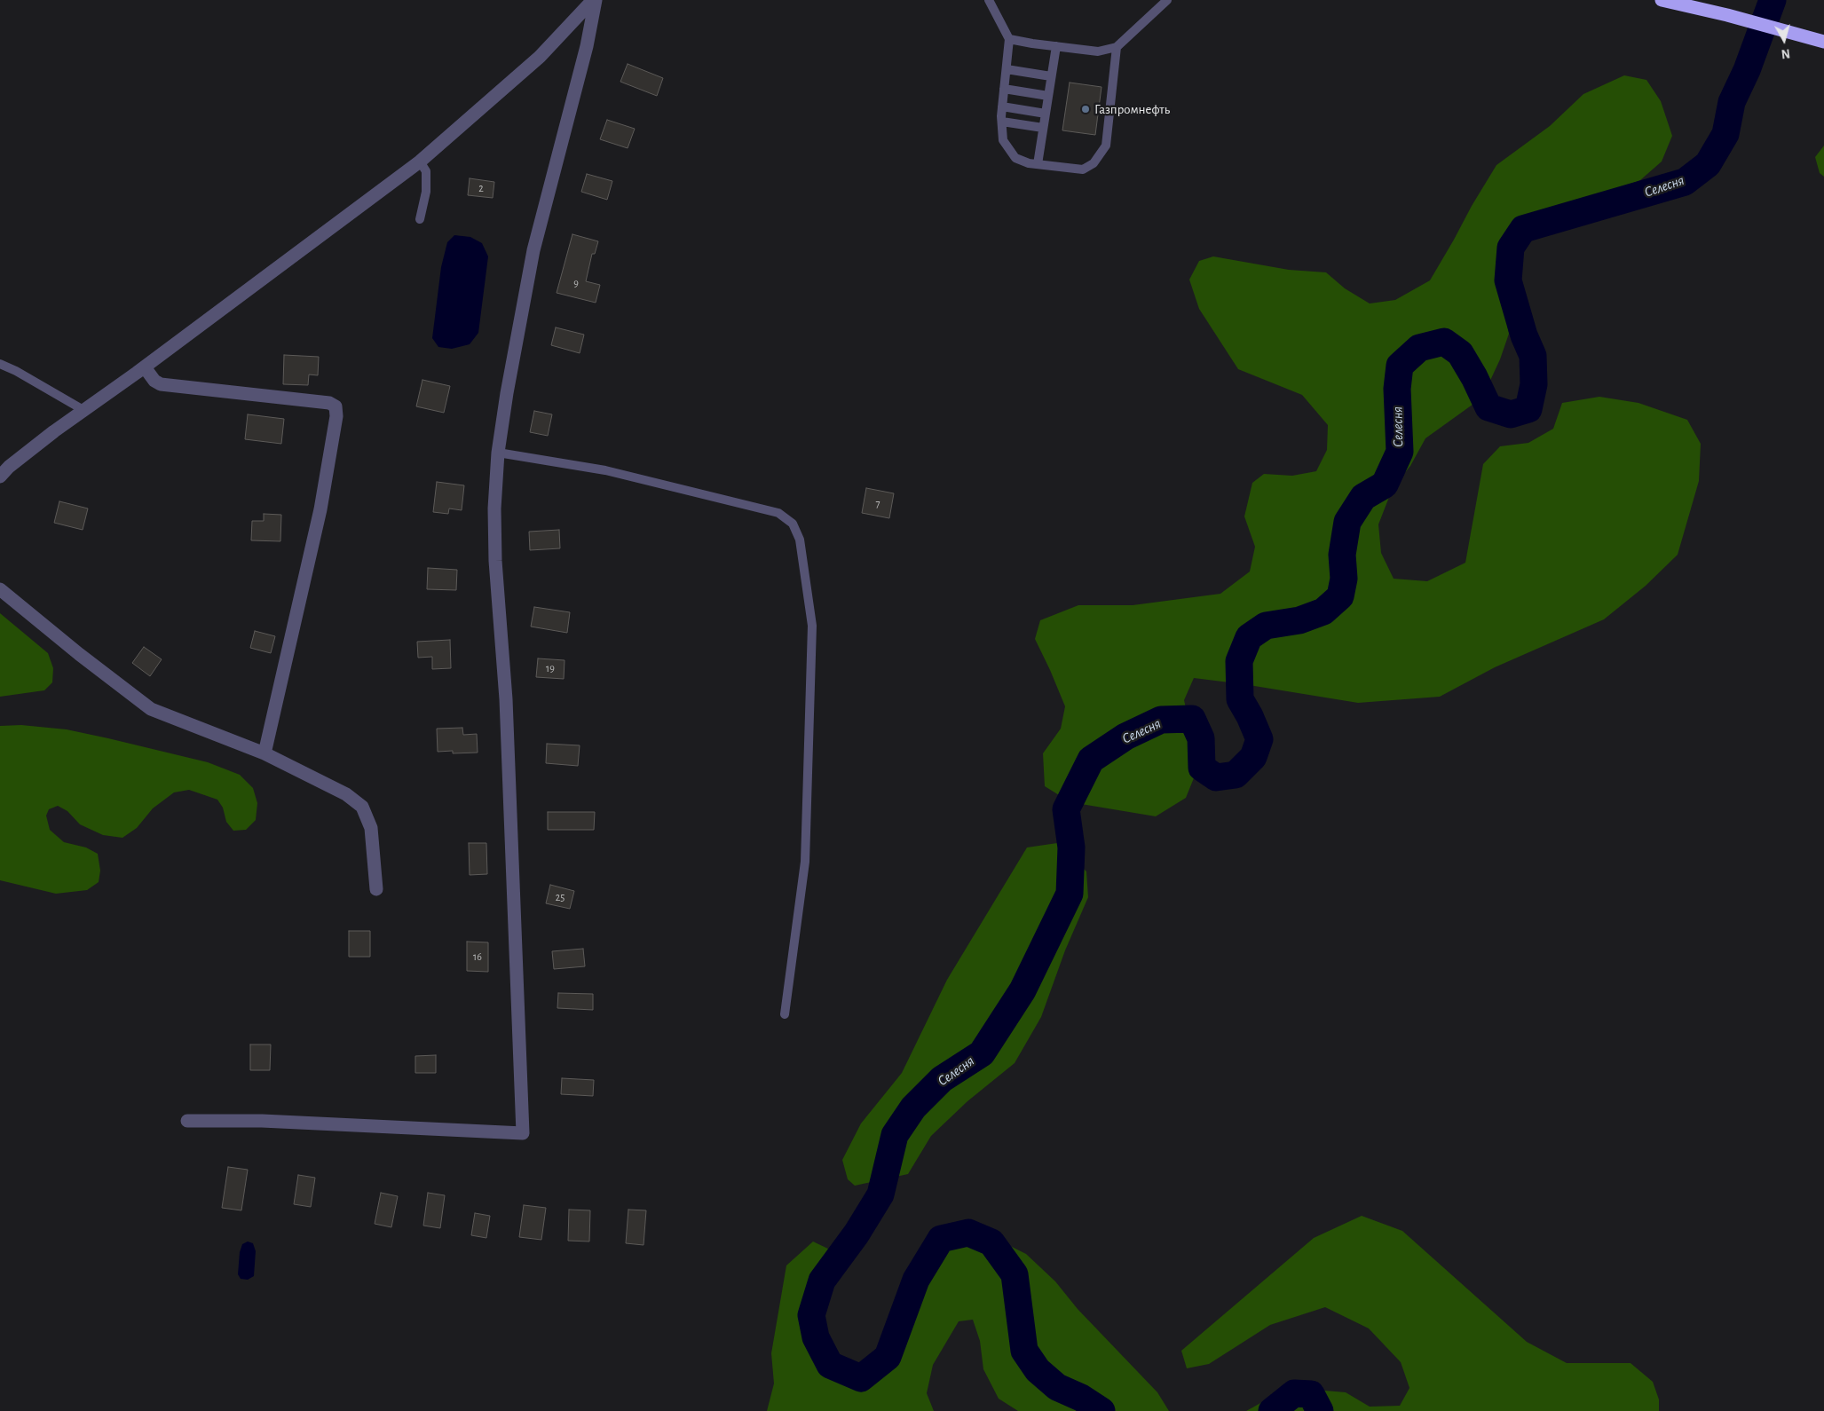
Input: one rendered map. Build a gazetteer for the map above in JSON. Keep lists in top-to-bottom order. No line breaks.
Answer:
{"water":["Селесня"],"places":["Газпромнефть"],"house_numbers":["2","9","7","19","25","16"],"north":"bottom"}
